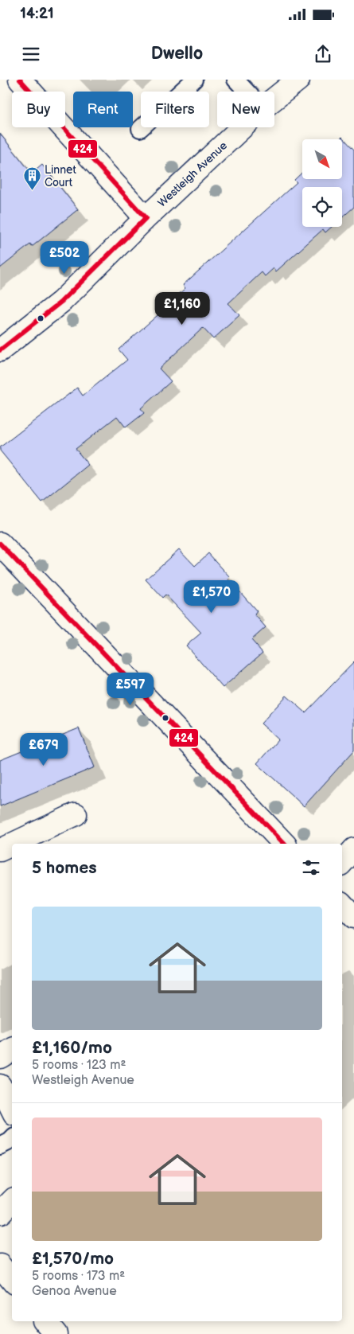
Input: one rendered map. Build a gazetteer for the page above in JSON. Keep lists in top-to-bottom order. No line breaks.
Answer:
{"streets":{"street":["Westleigh Avenue"]},"places":{"building":["Linnet Court"]},"lines":["transit line 424"],"north":"bottom right","page":{"status":"14:21","header":"Dwello","chip":["Buy","Rent","Filters","New"],"price":["£502","£1,160","£1,570","£597","£679"],"heading":"5 homes","list":[{"name":"£1,160/mo","note":"5 rooms · 123 m² · Westleigh Avenue"},{"name":"£1,570/mo","note":"5 rooms · 173 m² · Genoa Avenue"}]}}
